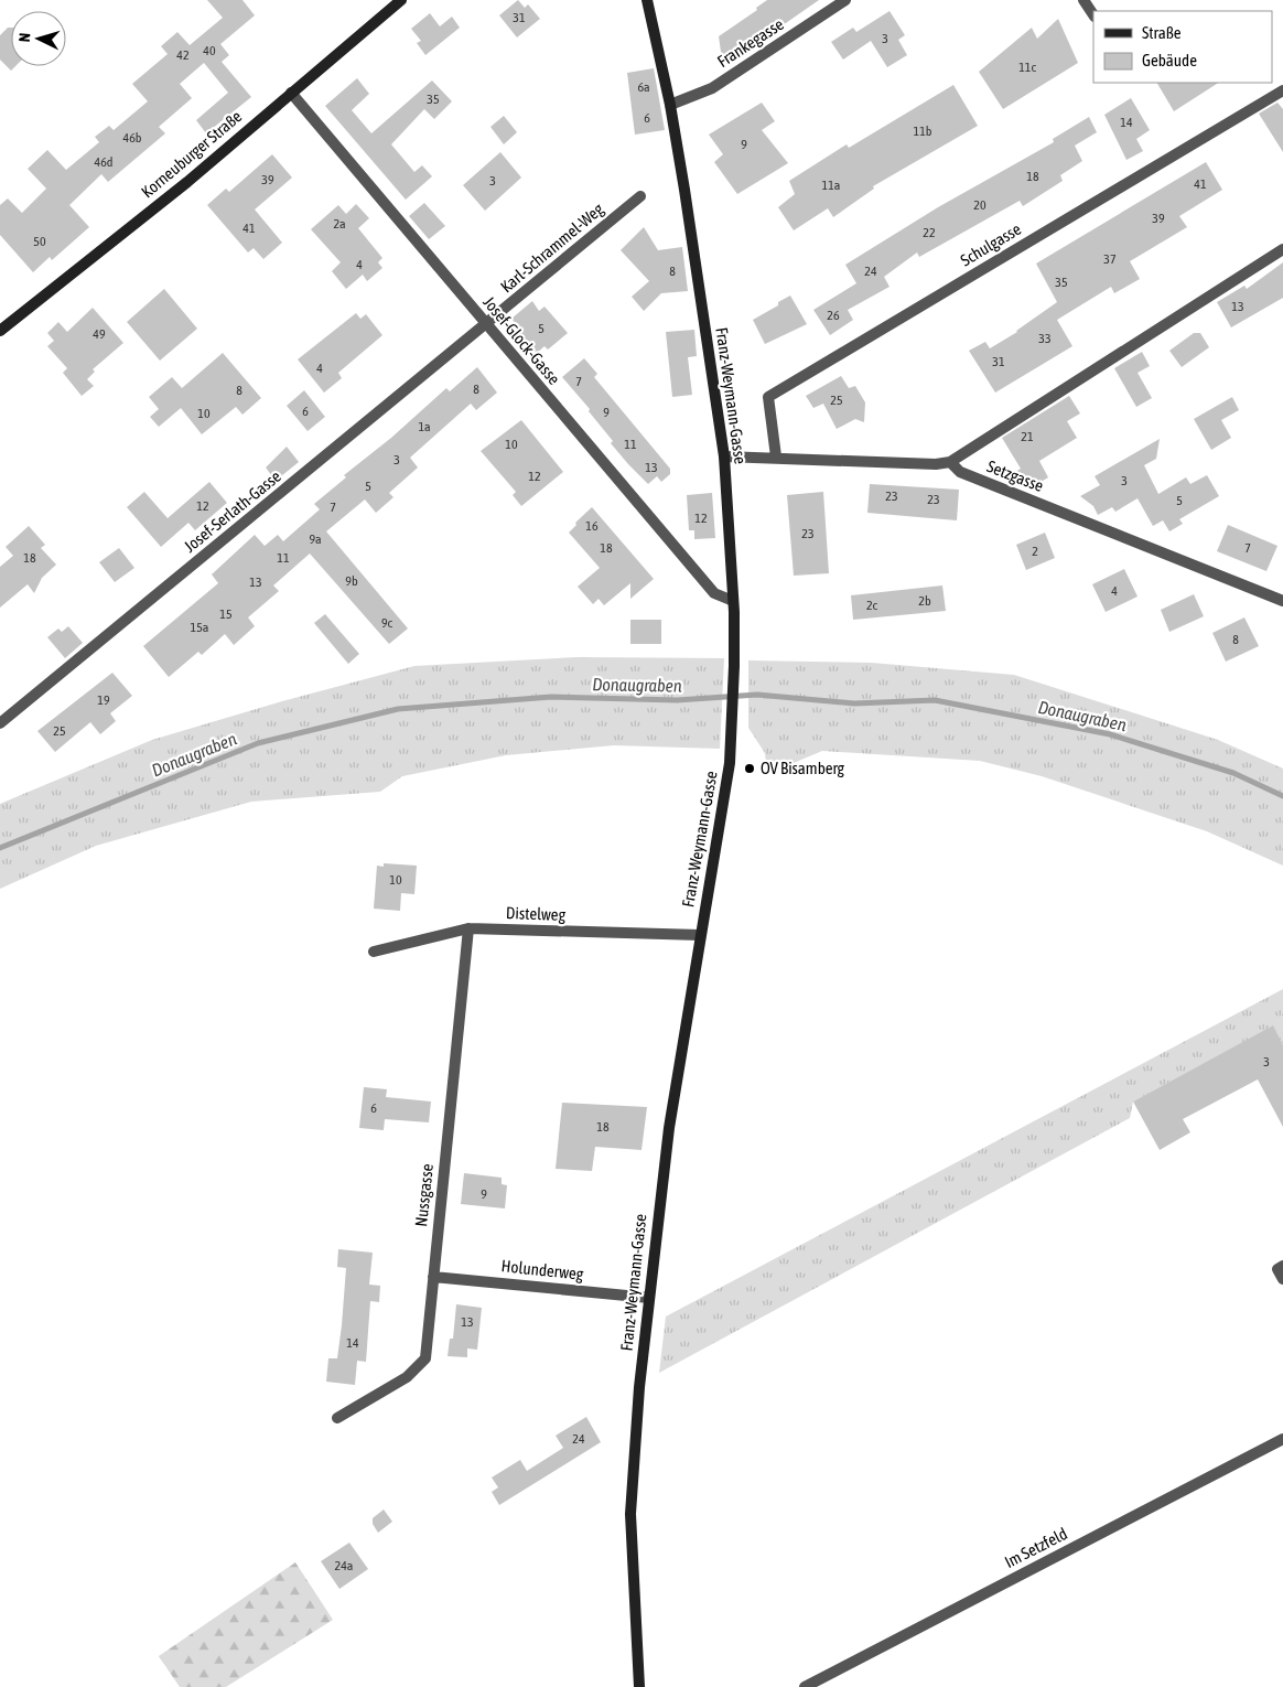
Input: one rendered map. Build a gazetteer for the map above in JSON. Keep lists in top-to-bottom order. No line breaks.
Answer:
{"streets":{"street":["Frankegasse","Korneuburger Straße","Schulgasse","Karl-Schrammel-Weg","Josef-Glock-Gasse","Franz-Weymann-Gasse","Setzgasse","Josef-Serlath-Gasse","Distelweg","Nussgasse","Holunderweg","Im Setzfeld"]},"crossings":[["Frankegasse","Franz-Weymann-Gasse"],["Korneuburger Straße","Josef-Glock-Gasse"],["Karl-Schrammel-Weg","Josef-Glock-Gasse"],["Karl-Schrammel-Weg","Josef-Serlath-Gasse"],["Josef-Glock-Gasse","Franz-Weymann-Gasse"],["Josef-Glock-Gasse","Josef-Serlath-Gasse"],["Franz-Weymann-Gasse","Distelweg"],["Franz-Weymann-Gasse","Holunderweg"],["Distelweg","Nussgasse"],["Nussgasse","Holunderweg"]],"water":["Donaugraben"],"places":["OV Bisamberg"],"house_numbers":["31","3","40","42","11c","6a","35","6","14","11b","46b","9","46d","18","39","3","41","11a","20","39","2a","41","22","50","37","4","8","24","35","13","26","5","49","33","31","4","7","8","8","25","6","9","10","1a","21","10","11","3","13","12","3","5","23","23","5","12","7","12","16","23","9a","18","7","2","18","11","9b","13","4","2b","2c","15","9c","15a","8","19","25","10","3","6","18","9","13","14","24","24a"],"legend":["Straße","Gebäude"],"north":"left"}
